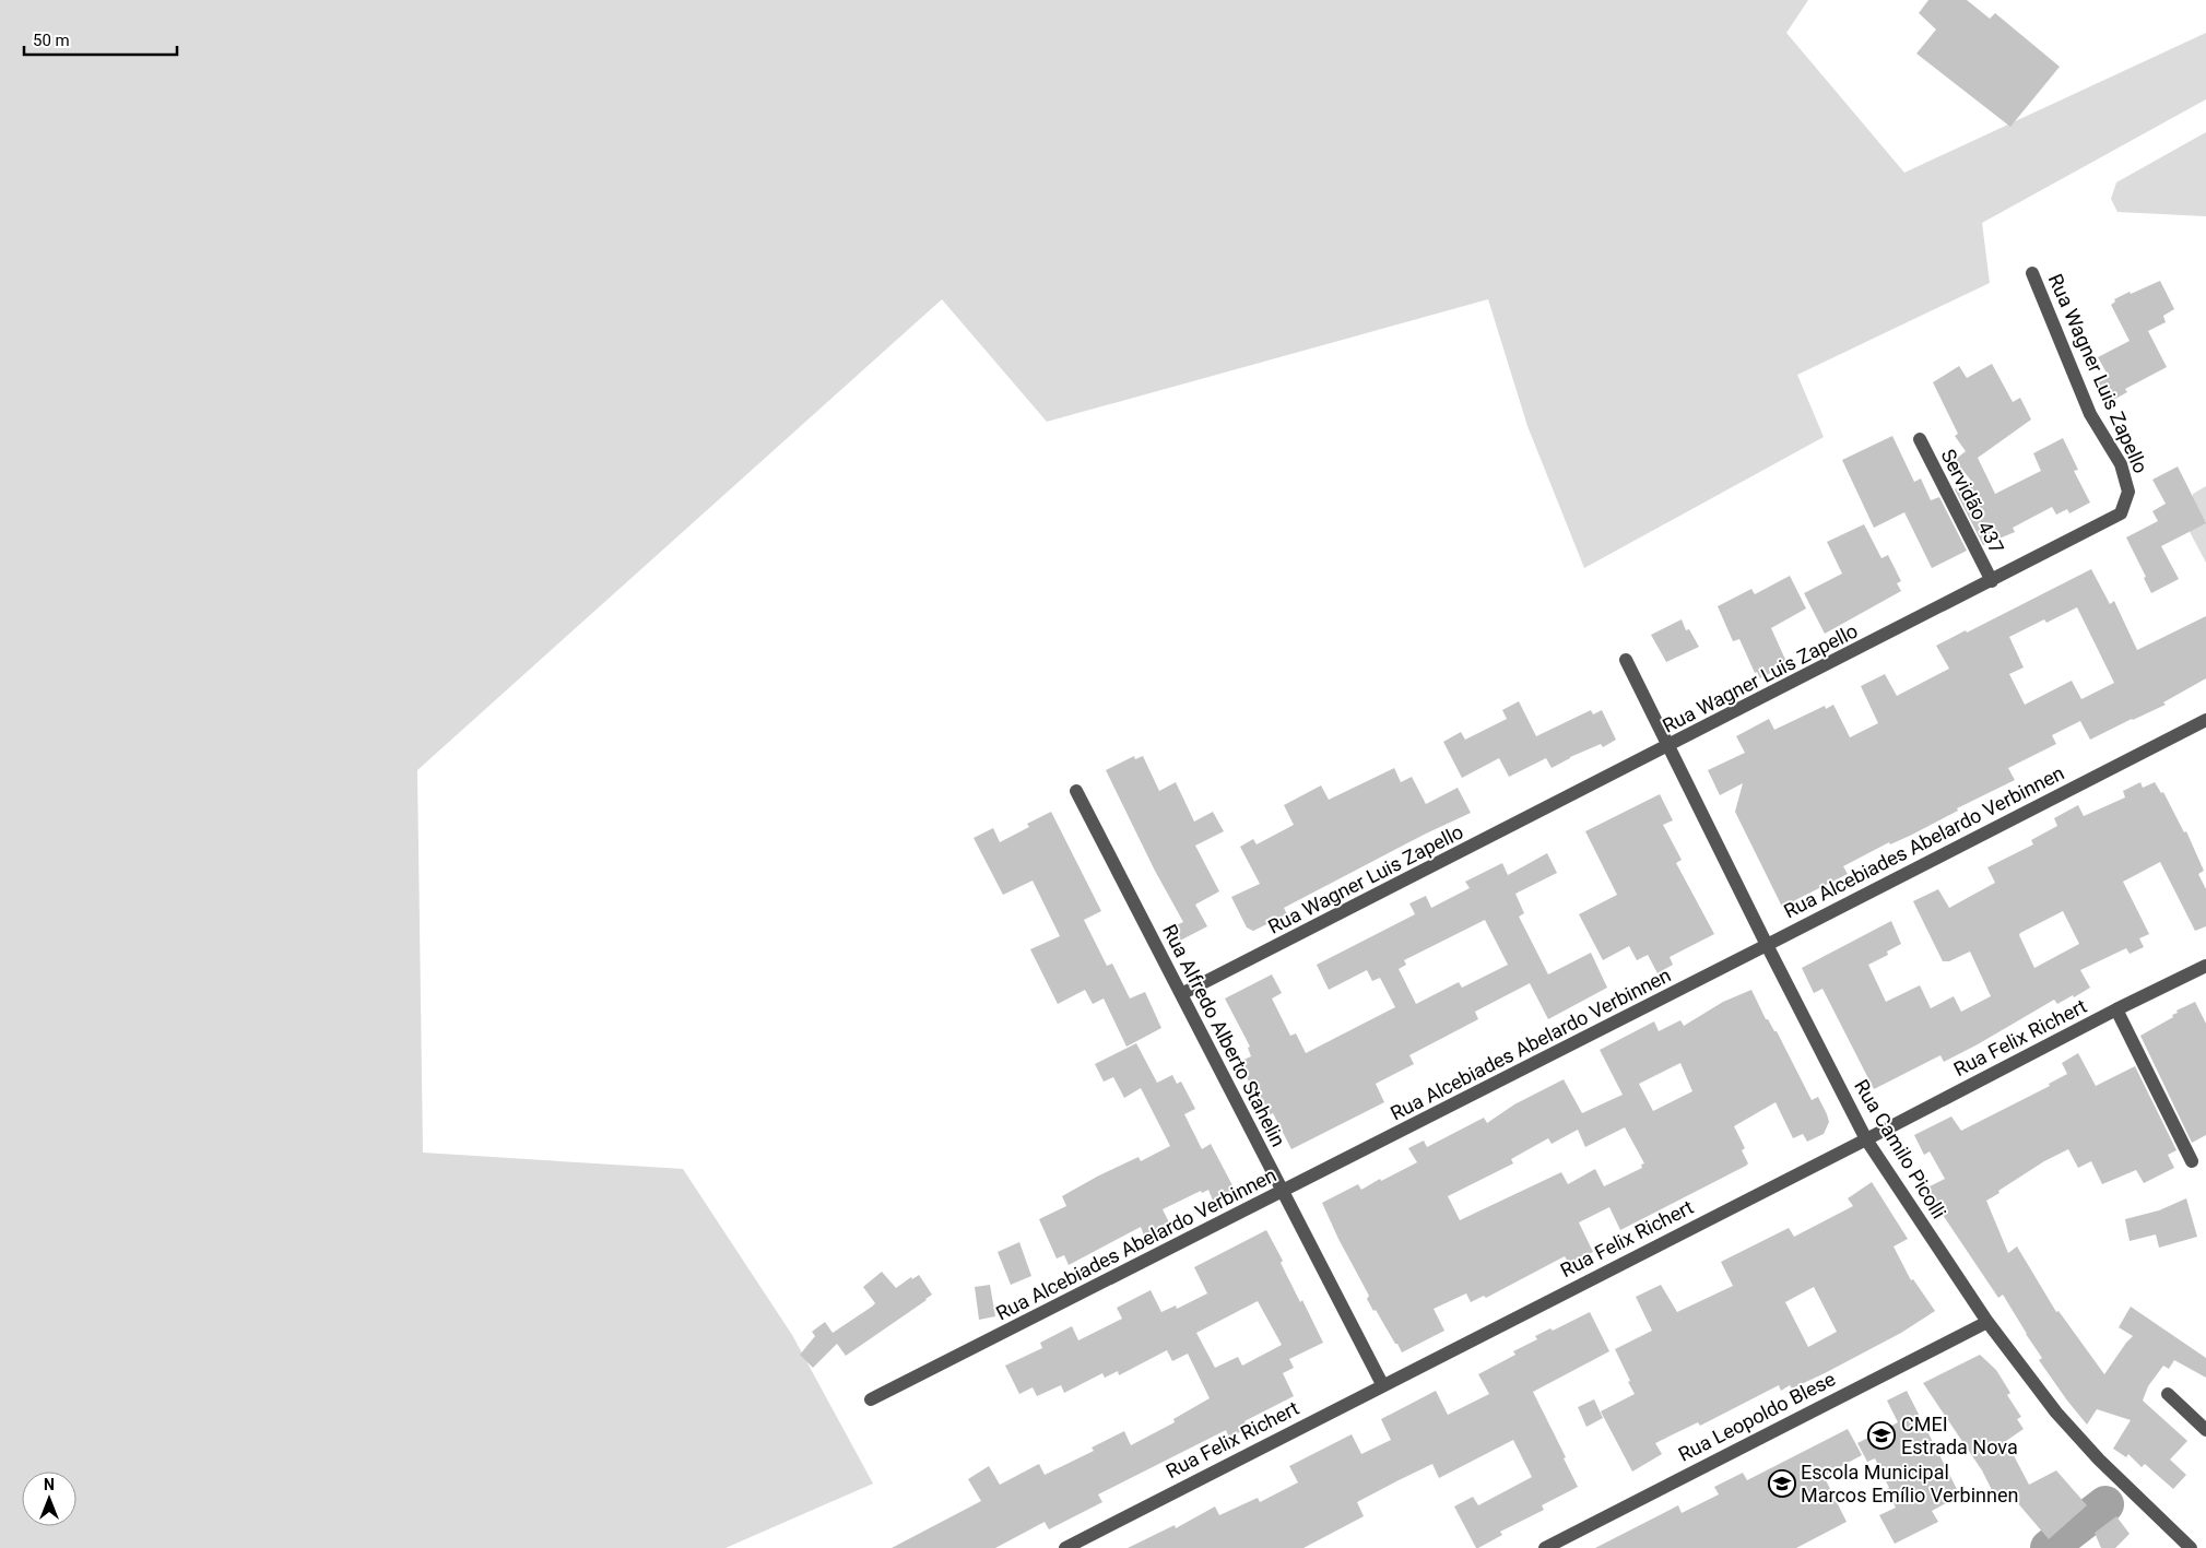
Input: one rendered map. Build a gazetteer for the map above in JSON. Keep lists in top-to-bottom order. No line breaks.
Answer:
{"streets":{"street":["Rua Wagner Luis Zapello","Servidão 437","Rua Alcebiades Abelardo Verbinnen","Rua Alfredo Alberto Stahelin","Rua Felix Richert","Rua Camilo Picolli","Rua Leopoldo Blese"]},"crossings":[["Rua Wagner Luis Zapello","Servidão 437"],["Rua Wagner Luis Zapello","Rua Alfredo Alberto Stahelin"],["Rua Wagner Luis Zapello","Rua Camilo Picolli"],["Rua Alcebiades Abelardo Verbinnen","Rua Alfredo Alberto Stahelin"],["Rua Alcebiades Abelardo Verbinnen","Rua Camilo Picolli"],["Rua Alfredo Alberto Stahelin","Rua Felix Richert"],["Rua Felix Richert","Rua Camilo Picolli"],["Rua Camilo Picolli","Rua Leopoldo Blese"]],"places":{"school or university":["CMEI Estrada Nova","Escola Municipal Marcos Emílio Verbinnen"]},"scale_bar":"50 m","north":"top"}
